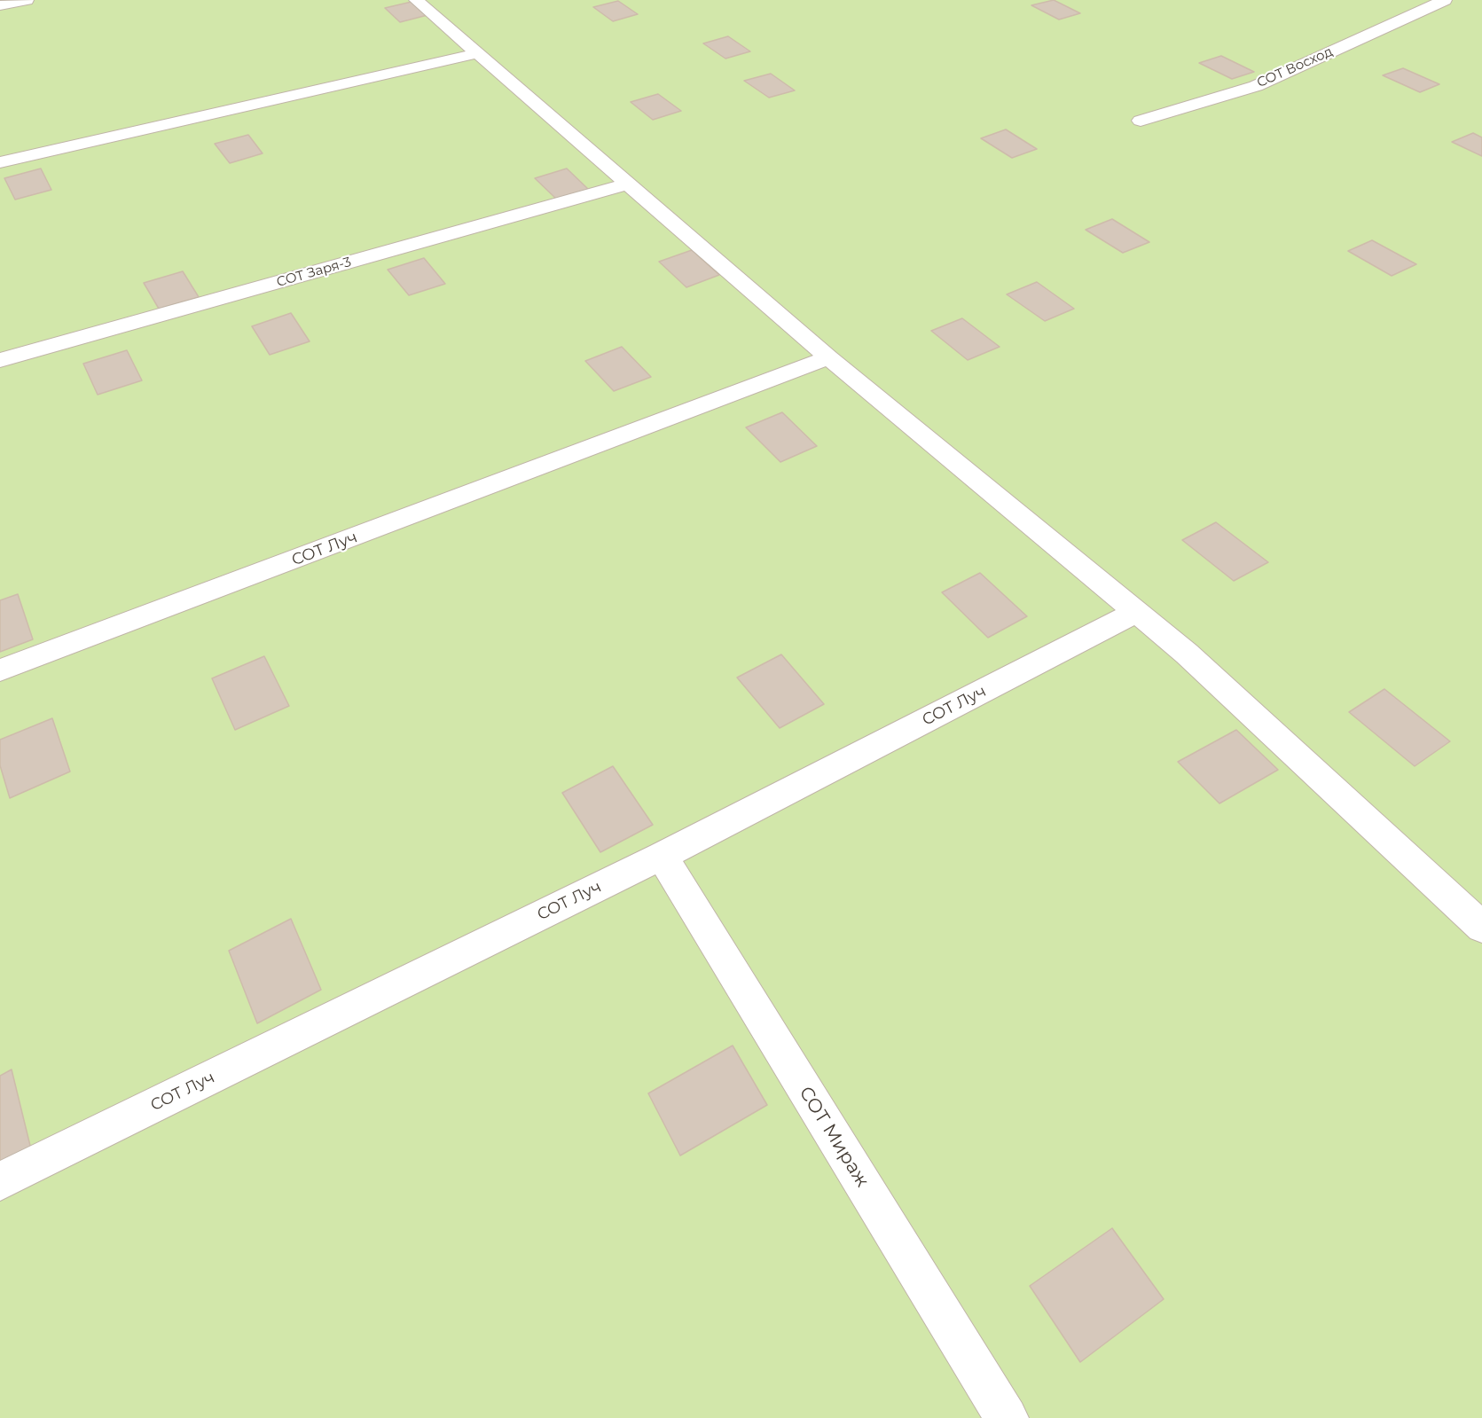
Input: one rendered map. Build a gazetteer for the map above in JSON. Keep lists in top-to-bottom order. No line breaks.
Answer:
{"streets":{"street":["СОТ Восход","СОТ Заря-3","СОТ Луч","СОТ Мираж"]},"crossings":[["СОТ Луч","СОТ Мираж"]]}
